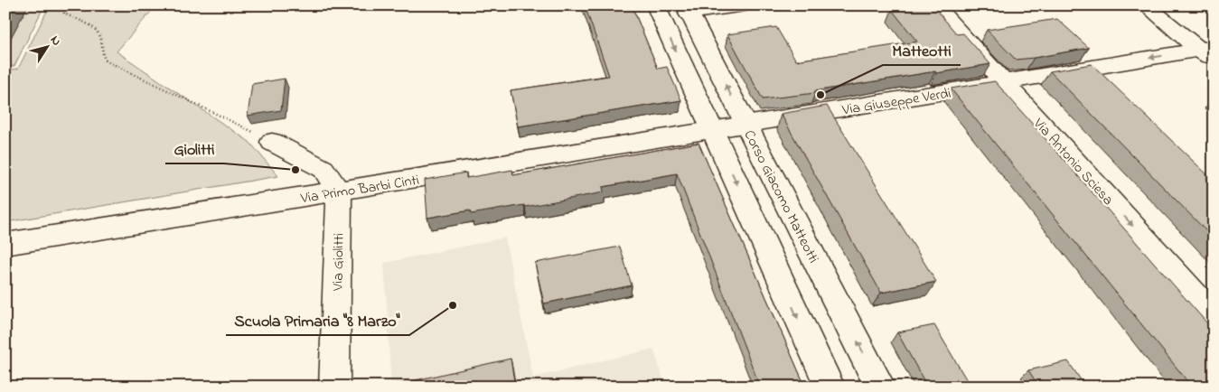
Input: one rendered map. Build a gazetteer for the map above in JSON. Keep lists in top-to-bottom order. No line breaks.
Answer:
{"streets":{"street":["Via Giuseppe Verdi","Via Antonio Sciesa","Via Primo Barbi Cinti","Corso Giacomo Matteotti","Via Giolitti"]},"crossings":[["Via Giuseppe Verdi","Via Antonio Sciesa"],["Via Giuseppe Verdi","Via Primo Barbi Cinti"],["Via Giuseppe Verdi","Corso Giacomo Matteotti"],["Via Primo Barbi Cinti","Via Giolitti"]],"one_way":["Via Giuseppe Verdi","Via Antonio Sciesa"],"places":["Matteotti","Giolitti","Scuola Primaria \"8 Marzo\""],"north":"top right"}
